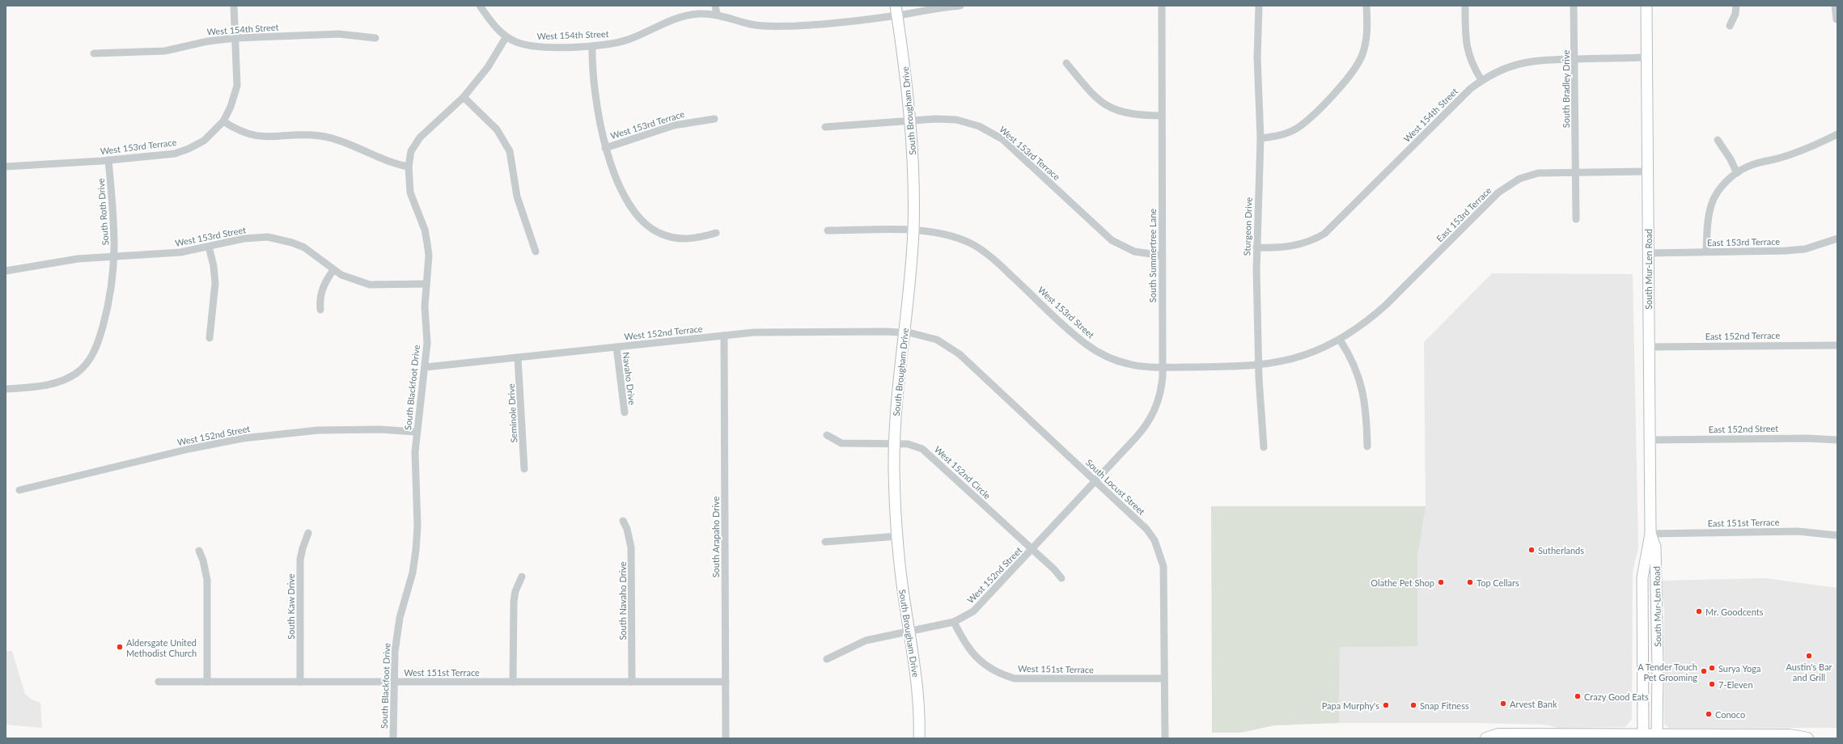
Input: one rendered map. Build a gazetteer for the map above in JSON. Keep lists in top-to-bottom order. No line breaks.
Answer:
{"streets":{"main road":["South Brougham Drive","South Mur-Len Road"],"street":["West 154th Street","South Bradley Drive","West 153rd Terrace","South Roth Drive","East 153rd Terrace","Sturgeon Drive","West 153rd Street","South Summertree Lane","West 152nd Terrace","East 152nd Terrace","Navaho Drive","South Blackfoot Drive","Seminole Drive","East 152nd Street","West 152nd Street","West 152nd Circle","South Locust Street","East 151st Terrace","South Arapaho Drive","South Navaho Drive","South Kaw Drive","West 151st Terrace"]},"crossings":[["West 154th Street","South Bradley Drive"],["West 154th Street","South Brougham Drive"],["West 154th Street","West 153rd Terrace"],["West 154th Street","Sturgeon Drive"],["West 154th Street","South Mur-Len Road"],["West 154th Street","South Blackfoot Drive"],["South Bradley Drive","East 153rd Terrace"],["South Brougham Drive","West 153rd Terrace"],["South Brougham Drive","West 153rd Street"],["South Brougham Drive","West 152nd Terrace"],["South Brougham Drive","West 152nd Street"],["South Brougham Drive","West 152nd Circle"],["South Brougham Drive","South Locust Street"],["West 153rd Terrace","South Roth Drive"],["West 153rd Terrace","South Summertree Lane"],["South Roth Drive","West 153rd Street"],["East 153rd Terrace","West 153rd Street"],["East 153rd Terrace","South Mur-Len Road"],["Sturgeon Drive","West 153rd Street"],["West 153rd Street","South Summertree Lane"],["West 153rd Street","South Blackfoot Drive"],["South Summertree Lane","West 152nd Street"],["South Summertree Lane","South Locust Street"],["South Mur-Len Road","East 152nd Terrace"],["South Mur-Len Road","East 152nd Street"],["South Mur-Len Road","East 151st Terrace"],["West 152nd Terrace","Navaho Drive"],["West 152nd Terrace","South Blackfoot Drive"],["West 152nd Terrace","Seminole Drive"],["West 152nd Terrace","South Locust Street"],["West 152nd Terrace","South Arapaho Drive"],["South Blackfoot Drive","West 152nd Street"],["South Blackfoot Drive","West 151st Terrace"],["West 152nd Street","West 152nd Circle"],["West 152nd Street","South Locust Street"],["West 152nd Street","West 151st Terrace"],["South Locust Street","West 151st Terrace"],["South Arapaho Drive","West 151st Terrace"],["South Navaho Drive","West 151st Terrace"],["South Kaw Drive","West 151st Terrace"]],"places":["Sutherlands","Olathe Pet Shop","Top Cellars","Mr. Goodcents","Aldersgate United Methodist Church","Austin's Bar and Grill","Surya Yoga","A Tender Touch Pet Grooming","7-Eleven","Crazy Good Eats","Arvest Bank","Papa Murphy's","Snap Fitness","Conoco"]}
